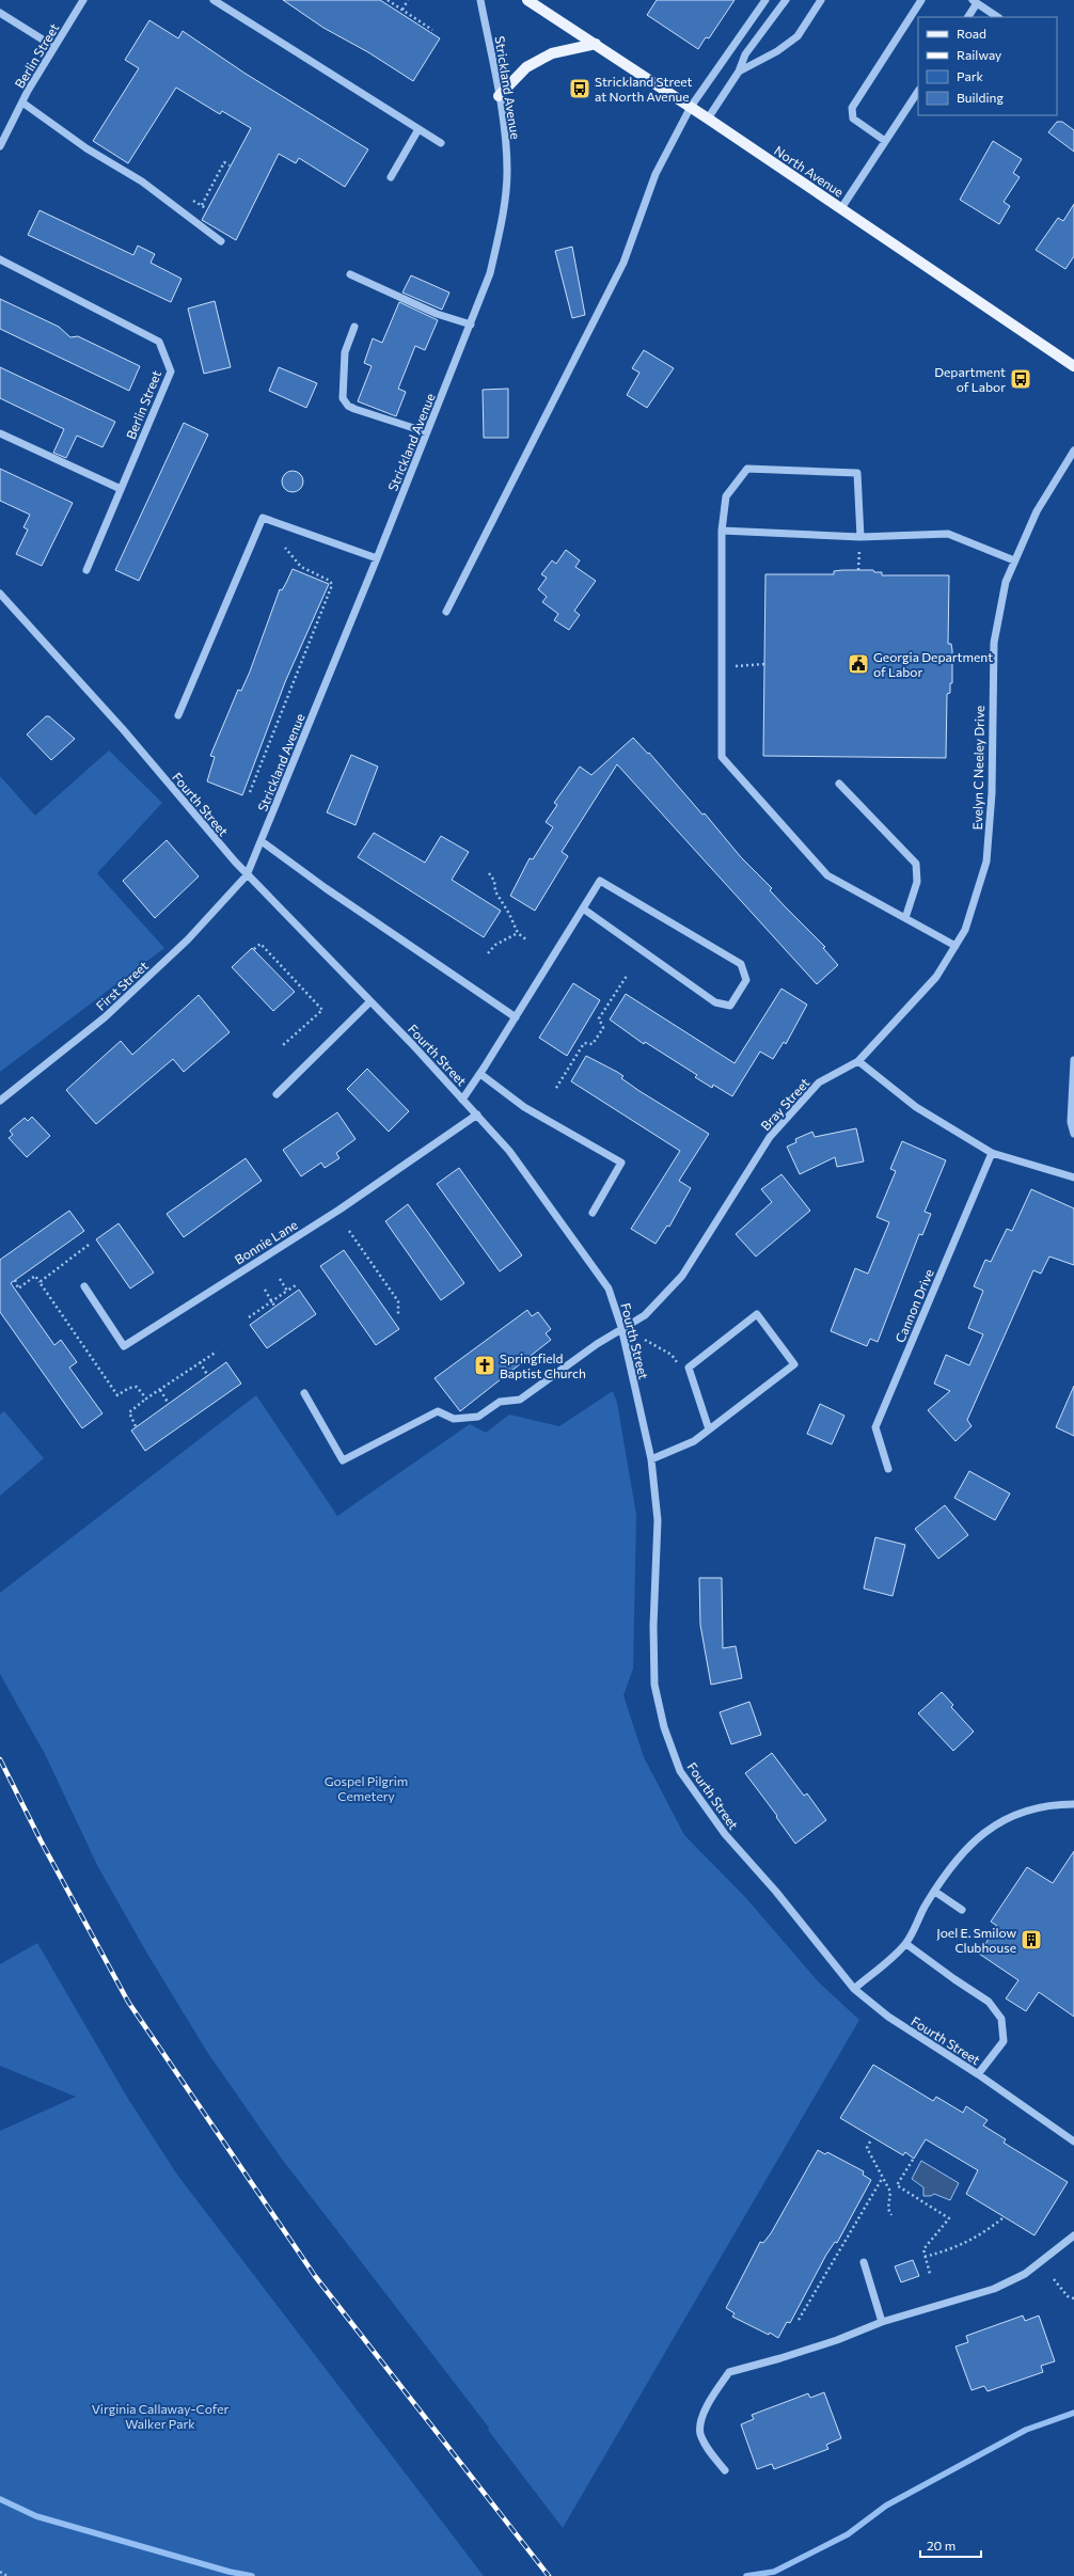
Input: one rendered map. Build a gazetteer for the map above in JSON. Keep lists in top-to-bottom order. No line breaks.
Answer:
{"streets":{"main road":["North Avenue"],"street":["Berlin Street","Strickland Avenue","Evelyn C Neeley Drive","Fourth Street","First Street","Bray Street","Bonnie Lane","Cannon Drive"]},"crossings":[["Strickland Avenue","Fourth Street"],["Strickland Avenue","First Street"],["Evelyn C Neeley Drive","Bray Street"],["Fourth Street","First Street"],["Fourth Street","Bray Street"],["Fourth Street","Bonnie Lane"]],"parks":["Gospel Pilgrim Cemetery","Virginia Callaway-Cofer Walker Park"],"places":{"bus stop":["Strickland Street at North Avenue","Department of Labor"],"public building":["Georgia Department of Labor"],"church":["Springfield Baptist Church"],"building":["Joel E. Smilow Clubhouse"]},"legend":["Road","Railway","Park","Building"],"scale_bar":"20 m"}
